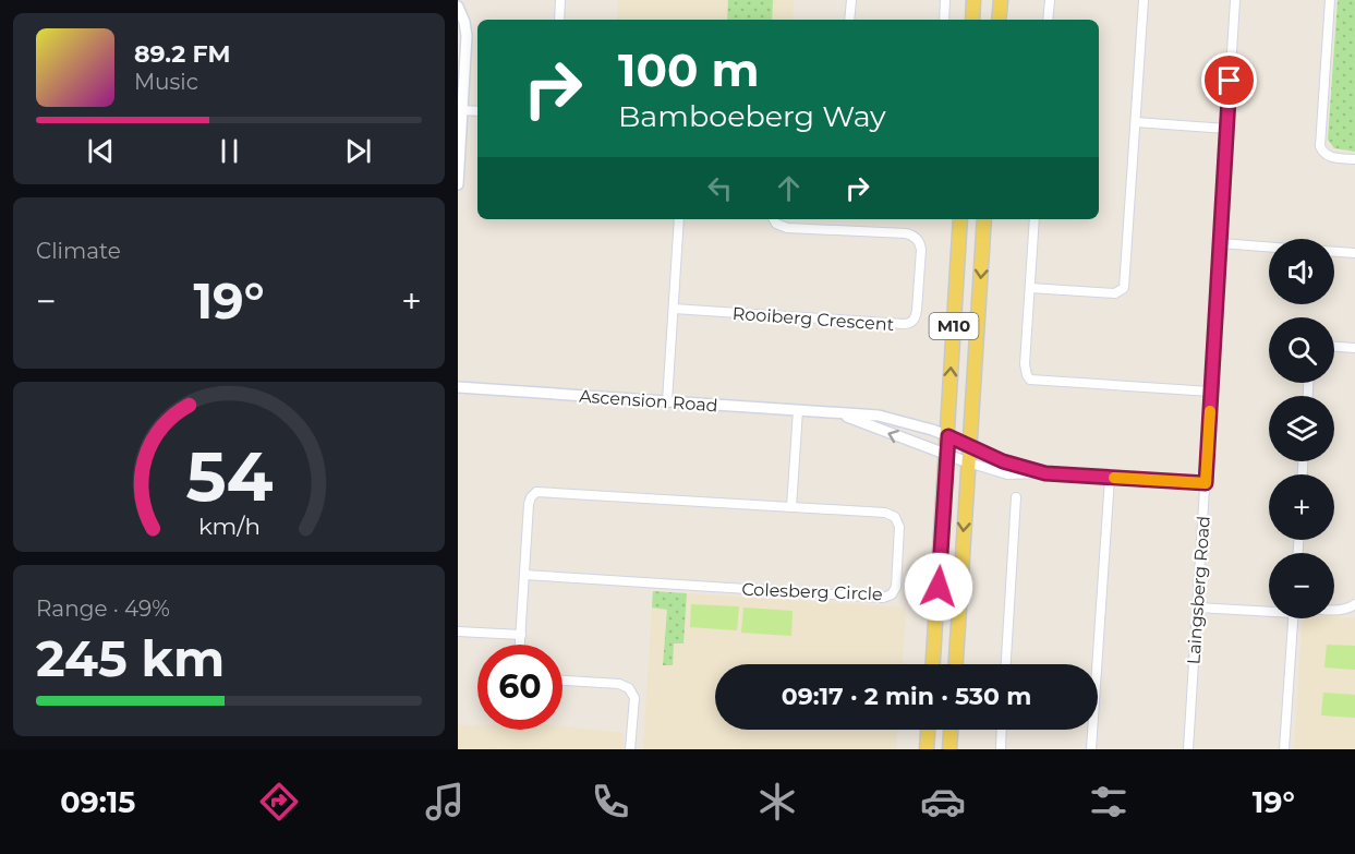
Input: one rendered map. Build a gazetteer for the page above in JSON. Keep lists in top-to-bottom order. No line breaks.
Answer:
{"streets":{"main road":["M10"],"street":["Rooiberg Crescent","Ascension Road","Laingsberg Road","Colesberg Circle"]},"crossings":[["M10","Ascension Road"]],"page":{"turn":["100 m","Bamboeberg Way"],"song":["89.2 FM","Music"],"tile":["Climate",["Range · 49%","245 km"]],"map_buttons":["+","−"],"heat":["−","19°","+"],"limit":"60","trip":"09:17 · 2 min · 530 m","tabs":["09:15","19°"],"gauge":["54","km/h"]}}
